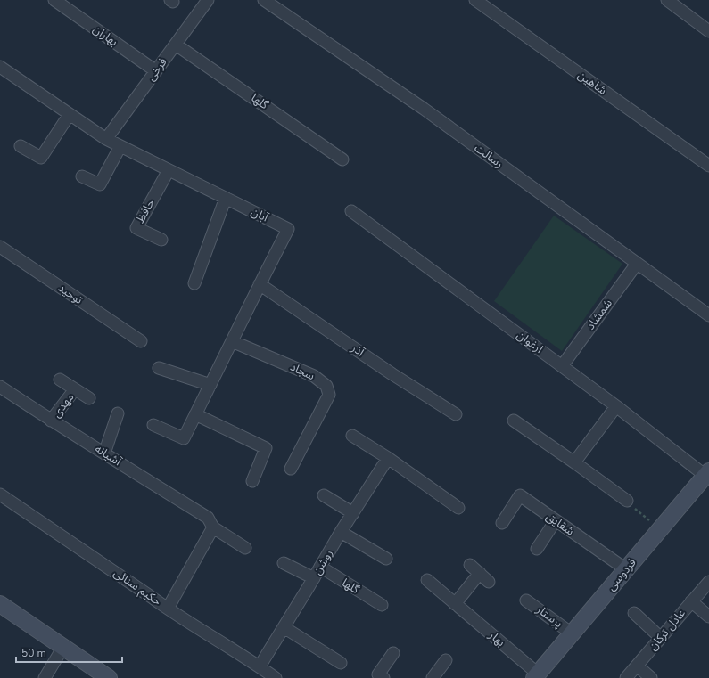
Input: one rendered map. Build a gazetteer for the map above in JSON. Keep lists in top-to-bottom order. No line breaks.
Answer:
{"streets":{"street":["بهاران","فرخی","شاهین","گلها","رسالت","حافظ","آبان","توحید","شمشاد","ارغوان","آذر","سجاد","مهدی","آشیانه","شقایق","روشن","فردوسی","حکیم سنائی","پرستار","عادل ترکان","بهار"]},"crossings":[["بهاران","فرخی"],["فرخی","گلها"],["فرخی","آبان"],["گلها","روشن"],["رسالت","شمشاد"],["حافظ","آبان"],["آبان","آذر"],["آبان","سجاد"],["شمشاد","ارغوان"],["ارغوان","فردوسی"],["مهدی","آشیانه"],["شقایق","فردوسی"],["روشن","حکیم سنائی"],["فردوسی","پرستار"],["فردوسی","بهار"]],"scale_bar":"50 m"}
